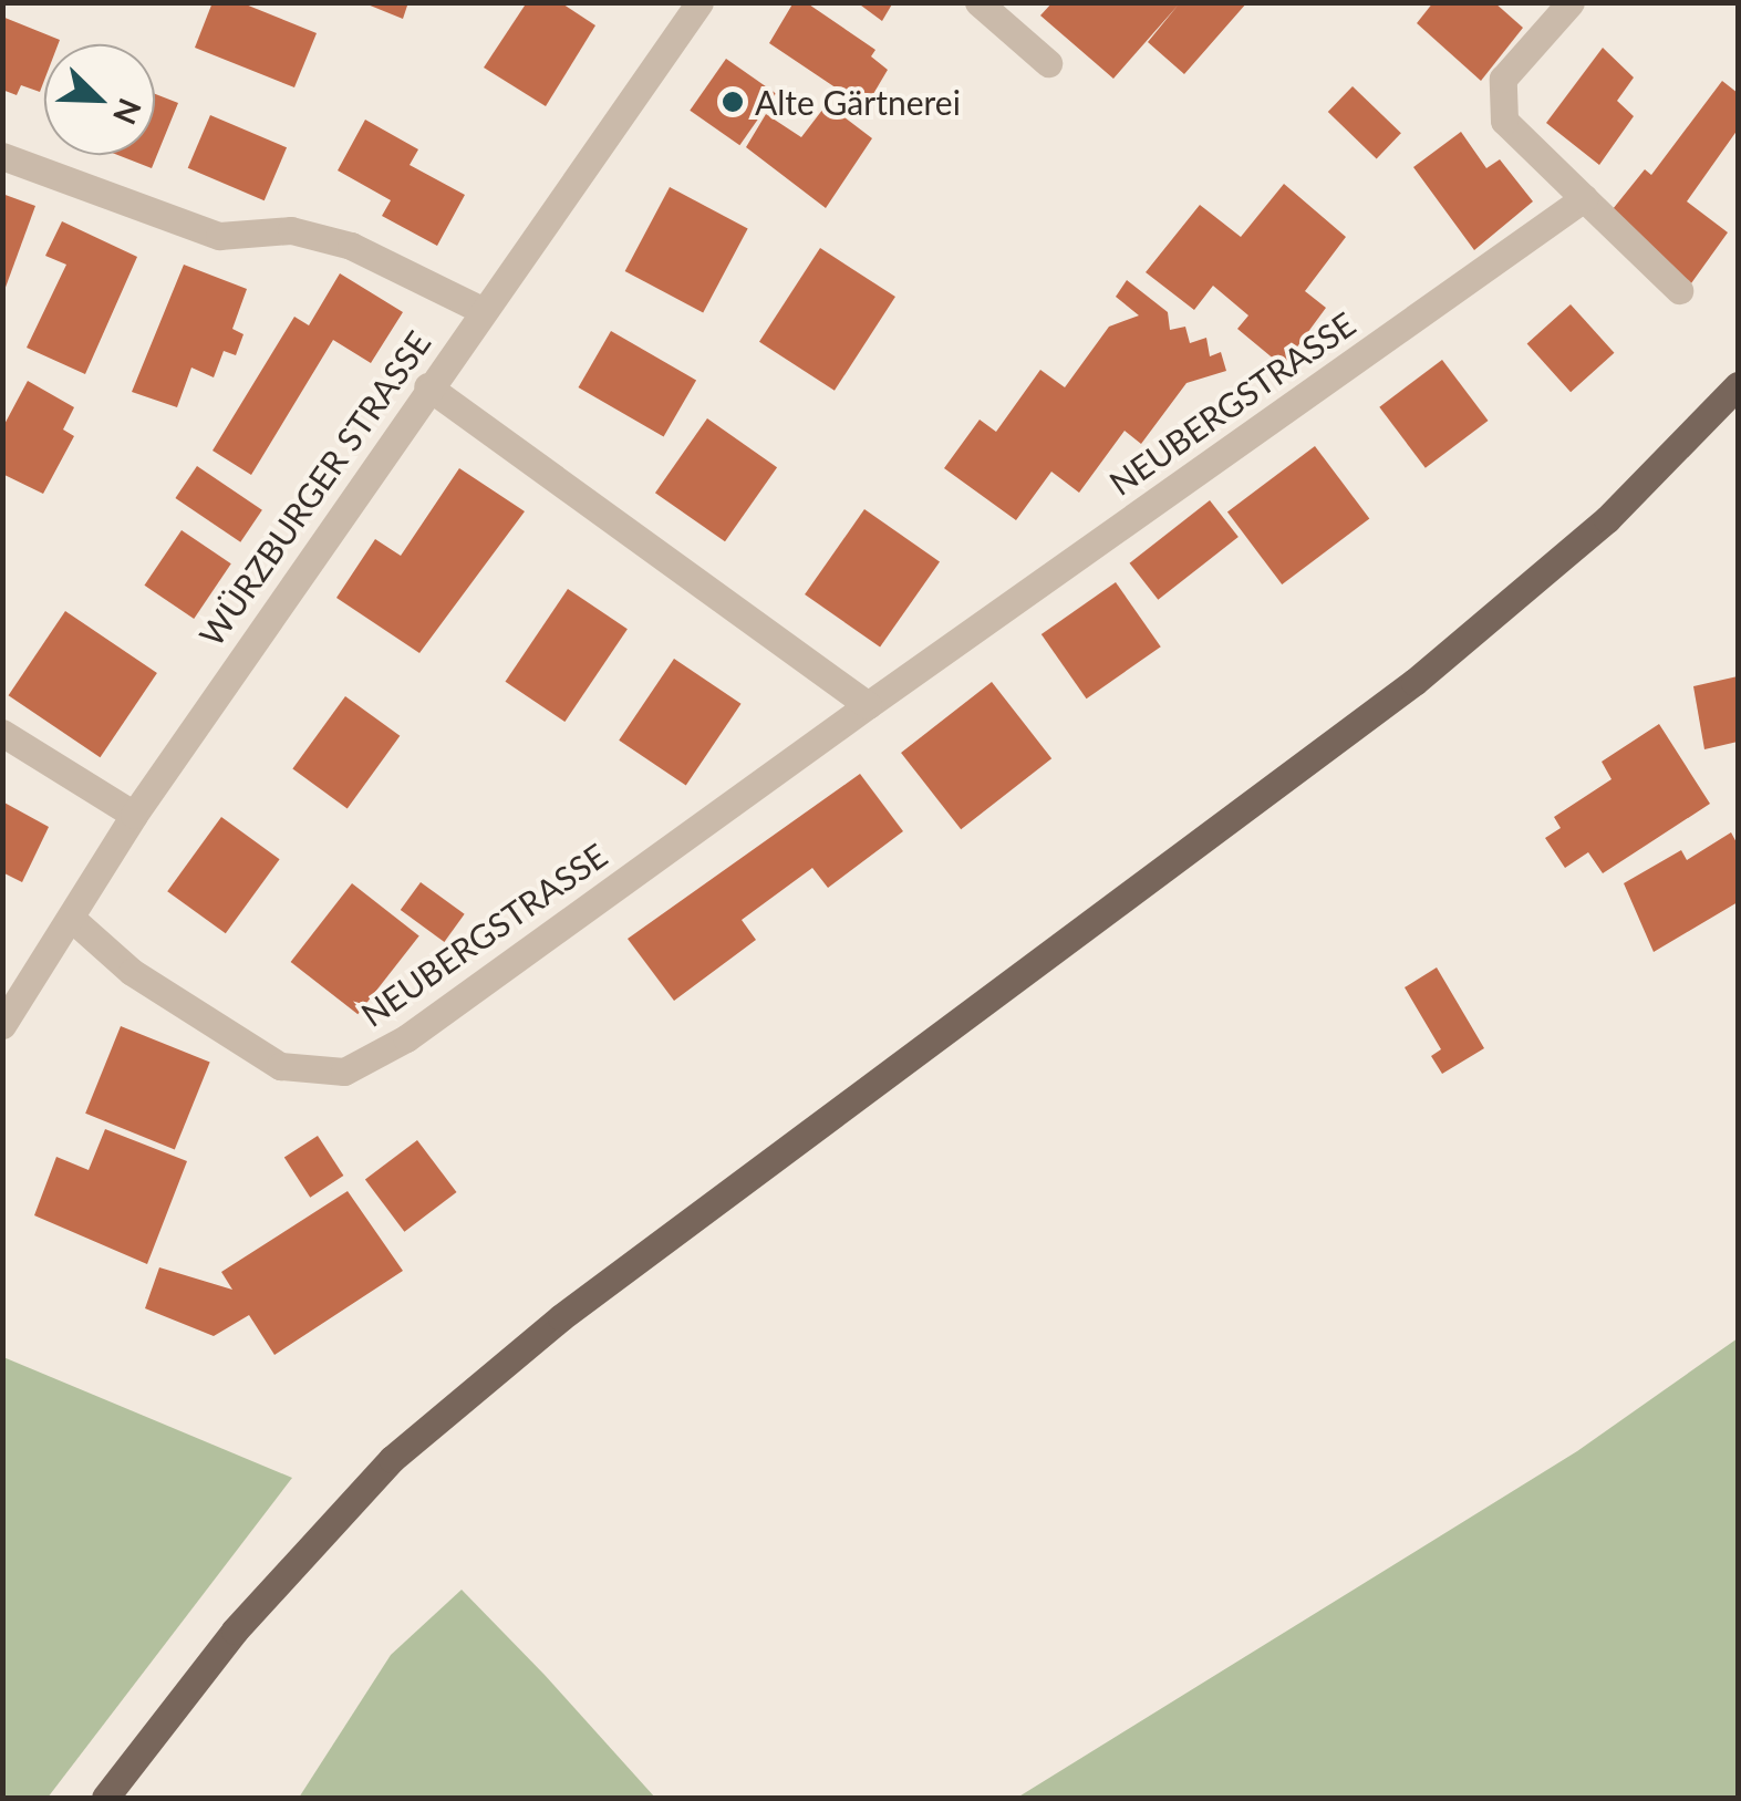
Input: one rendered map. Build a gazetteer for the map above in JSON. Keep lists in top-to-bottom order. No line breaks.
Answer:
{"streets":{"street":["NEUBERGSTRASSE","WÜRZBURGER STRASSE"]},"crossings":[["NEUBERGSTRASSE","WÜRZBURGER STRASSE"]],"places":["Alte Gärtnerei"],"north":"bottom right"}
